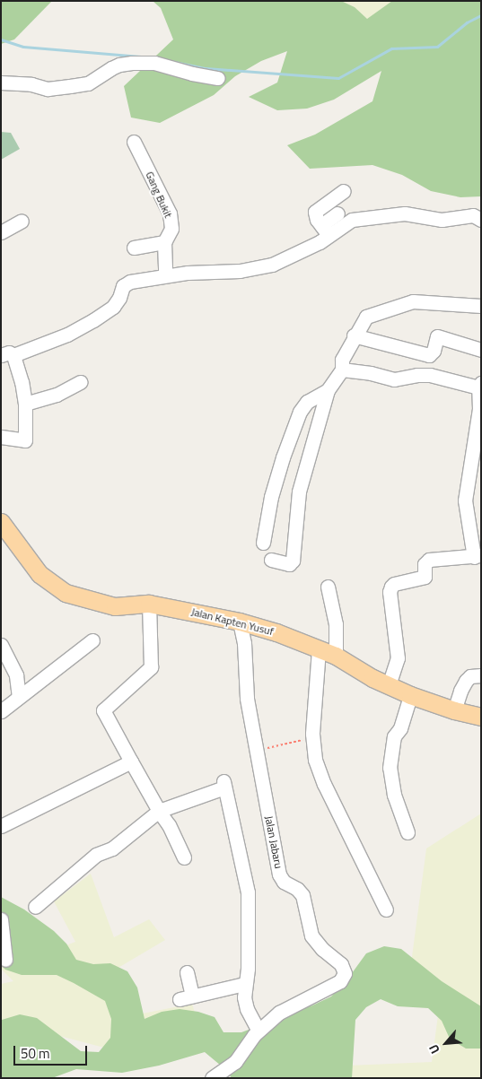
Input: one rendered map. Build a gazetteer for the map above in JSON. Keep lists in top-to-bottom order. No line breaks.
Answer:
{"streets":{"main road":["Jalan Kapten Yusuf"],"street":["Gang Bukit","Jalan Jabaru"]},"crossings":[["Jalan Kapten Yusuf","Jalan Jabaru"]],"scale_bar":"50 m","north":"bottom left"}
